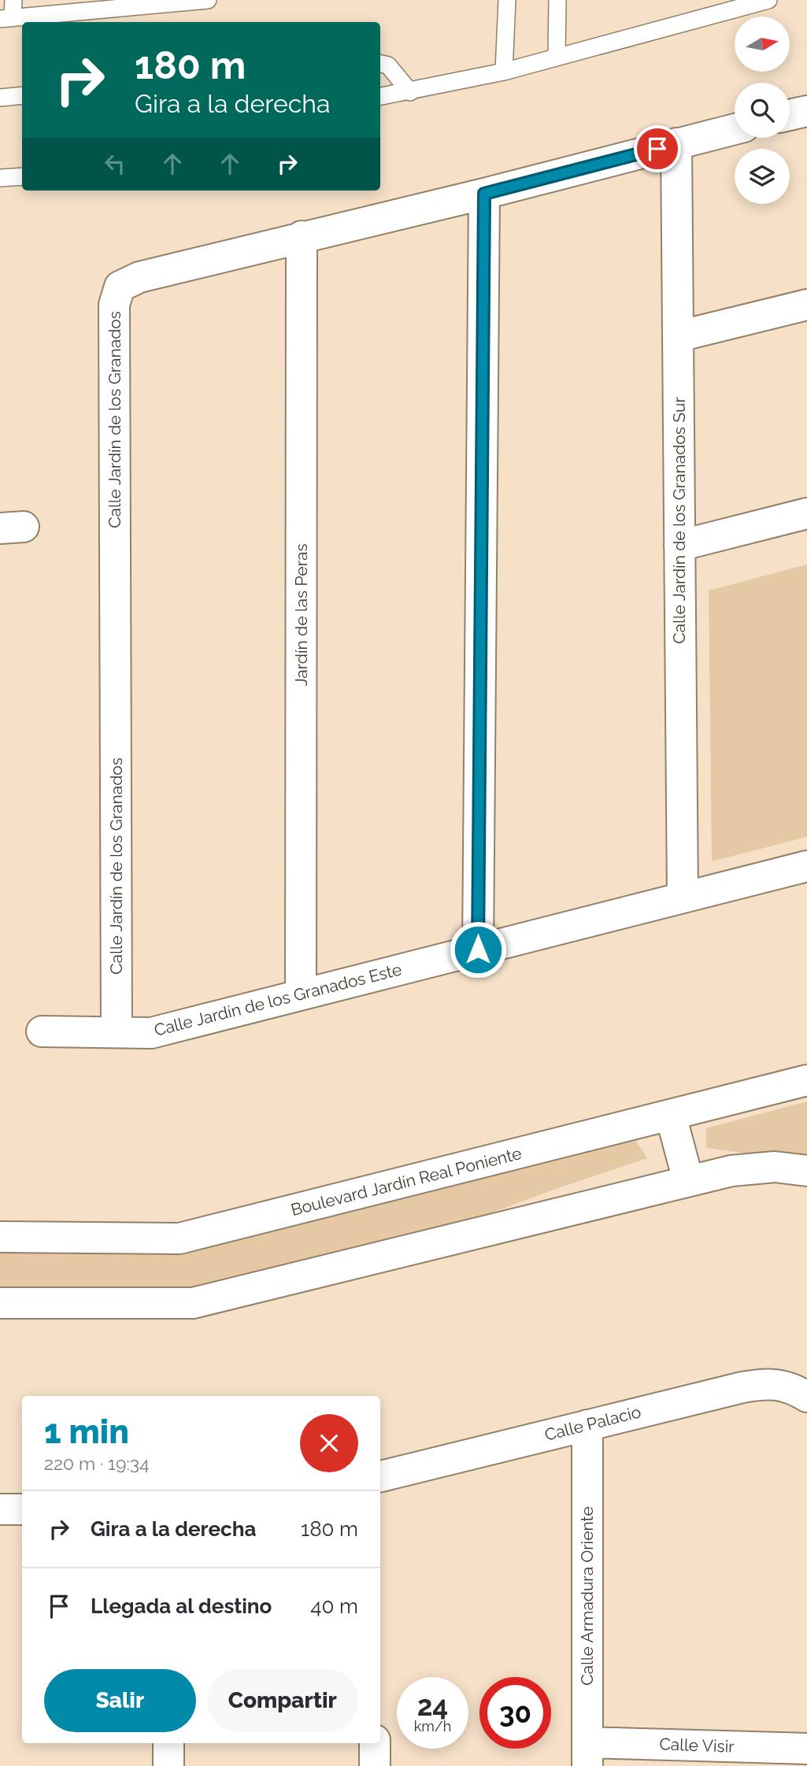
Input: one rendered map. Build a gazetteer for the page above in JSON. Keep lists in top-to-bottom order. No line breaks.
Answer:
{"streets":{"street":["Calle Jardín de los Granados","Calle Jardín de los Granados Sur","Jardín de las Peras","Calle Jardín de los Granados Este","Boulevard Jardín Real Poniente","Calle Palacio","Calle Armadura Oriente","Calle Visir"]},"crossings":[["Calle Jardín de los Granados","Calle Jardín de los Granados Sur"],["Calle Jardín de los Granados","Jardín de las Peras"],["Calle Jardín de los Granados","Calle Jardín de los Granados Este"],["Calle Jardín de los Granados Sur","Calle Jardín de los Granados Este"],["Jardín de las Peras","Calle Jardín de los Granados Este"],["Calle Palacio","Calle Armadura Oriente"],["Calle Armadura Oriente","Calle Visir"]],"north":"right","page":{"turn":["180 m","Gira a la derecha"],"heading":["1 min","220 m · 19:34"],"list":[{"name":"Gira a la derecha","value":"180 m"},{"name":"Llegada al destino","value":"40 m"}],"buttons":["Salir","Compartir"],"speed":"24 km/h","limit":"30"}}
